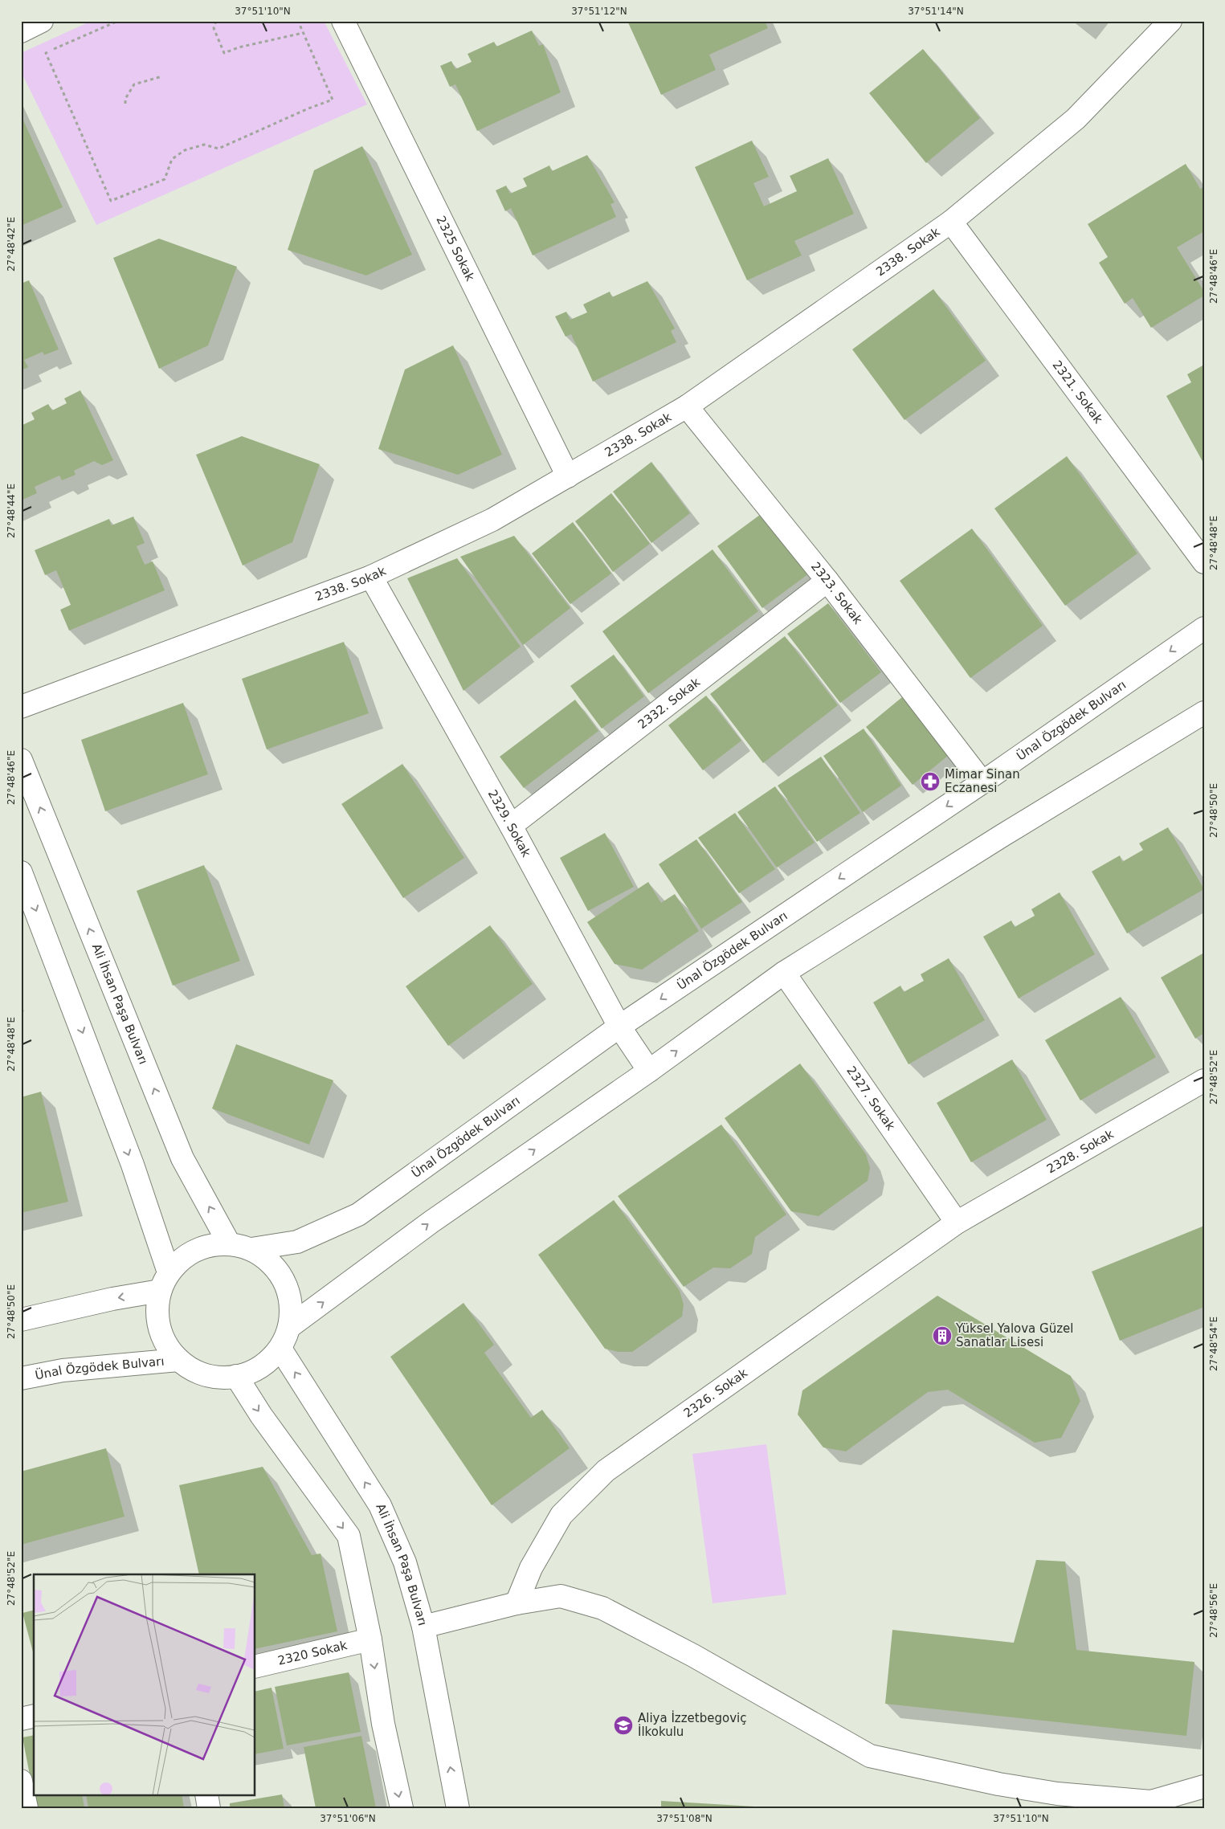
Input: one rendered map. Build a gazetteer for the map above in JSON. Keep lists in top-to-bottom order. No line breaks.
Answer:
{"streets":{"street":["2325 Sokak","2338. Sokak","2321. Sokak","2323. Sokak","2332. Sokak","Ünal Özgödek Bulvarı","2329. Sokak","Ali İhsan Paşa Bulvarı","2327. Sokak","2328. Sokak","2326. Sokak","2320 Sokak"]},"crossings":[["2325 Sokak","2338. Sokak"],["2338. Sokak","2321. Sokak"],["2338. Sokak","2323. Sokak"],["2338. Sokak","2329. Sokak"],["2323. Sokak","2332. Sokak"],["2323. Sokak","Ünal Özgödek Bulvarı"],["2332. Sokak","2329. Sokak"],["Ünal Özgödek Bulvarı","2329. Sokak"],["Ünal Özgödek Bulvarı","Ali İhsan Paşa Bulvarı"],["2327. Sokak","2328. Sokak"],["2327. Sokak","2326. Sokak"],["2328. Sokak","2326. Sokak"]],"places":{"pharmacy":["Mimar Sinan Eczanesi"],"building":["Yüksel Yalova Güzel Sanatlar Lisesi"],"school or university":["Aliya İzzetbegoviç İlkokulu"]},"coordinates":["37°51'10\"N","37°51'12\"N","37°51'14\"N","27°48'42\"E","27°48'46\"E","27°48'44\"E","27°48'48\"E","27°48'50\"E","27°48'52\"E","27°48'54\"E","27°48'56\"E","37°51'06\"N","37°51'08\"N"]}
